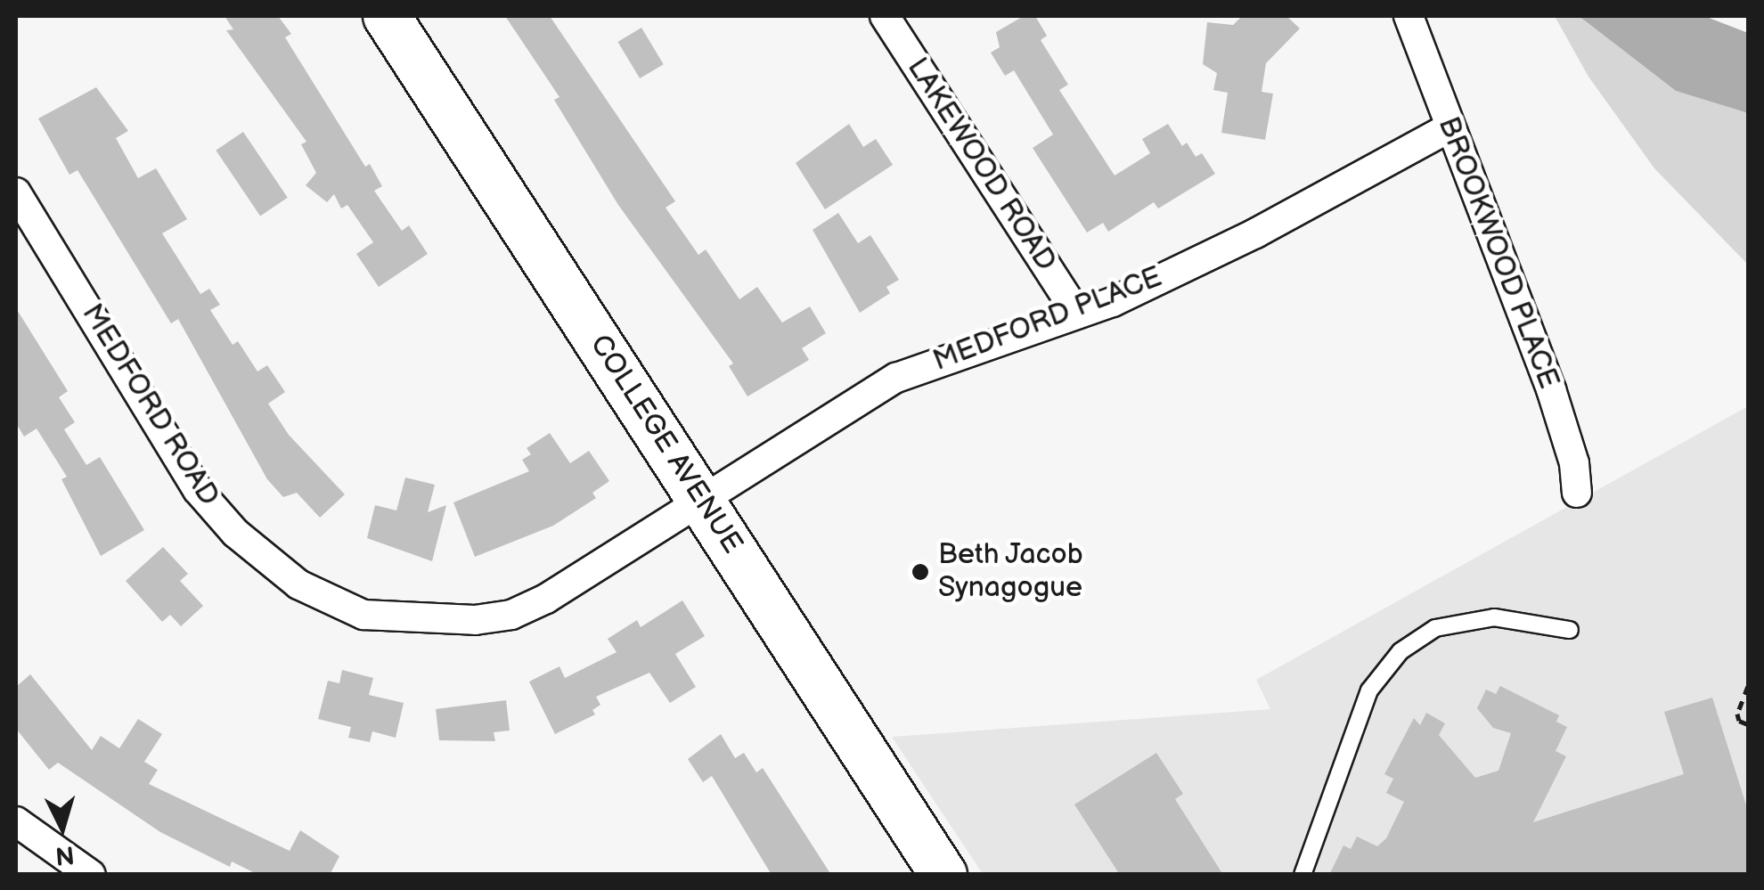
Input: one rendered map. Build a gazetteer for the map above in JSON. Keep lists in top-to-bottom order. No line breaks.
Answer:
{"streets":{"main road":["COLLEGE AVENUE"],"street":["LAKEWOOD ROAD","BROOKWOOD PLACE","MEDFORD PLACE","MEDFORD ROAD"]},"crossings":[["LAKEWOOD ROAD","MEDFORD PLACE"],["BROOKWOOD PLACE","MEDFORD PLACE"],["MEDFORD PLACE","MEDFORD ROAD"],["MEDFORD PLACE","COLLEGE AVENUE"],["MEDFORD ROAD","COLLEGE AVENUE"]],"places":["Beth Jacob Synagogue"],"north":"bottom"}
